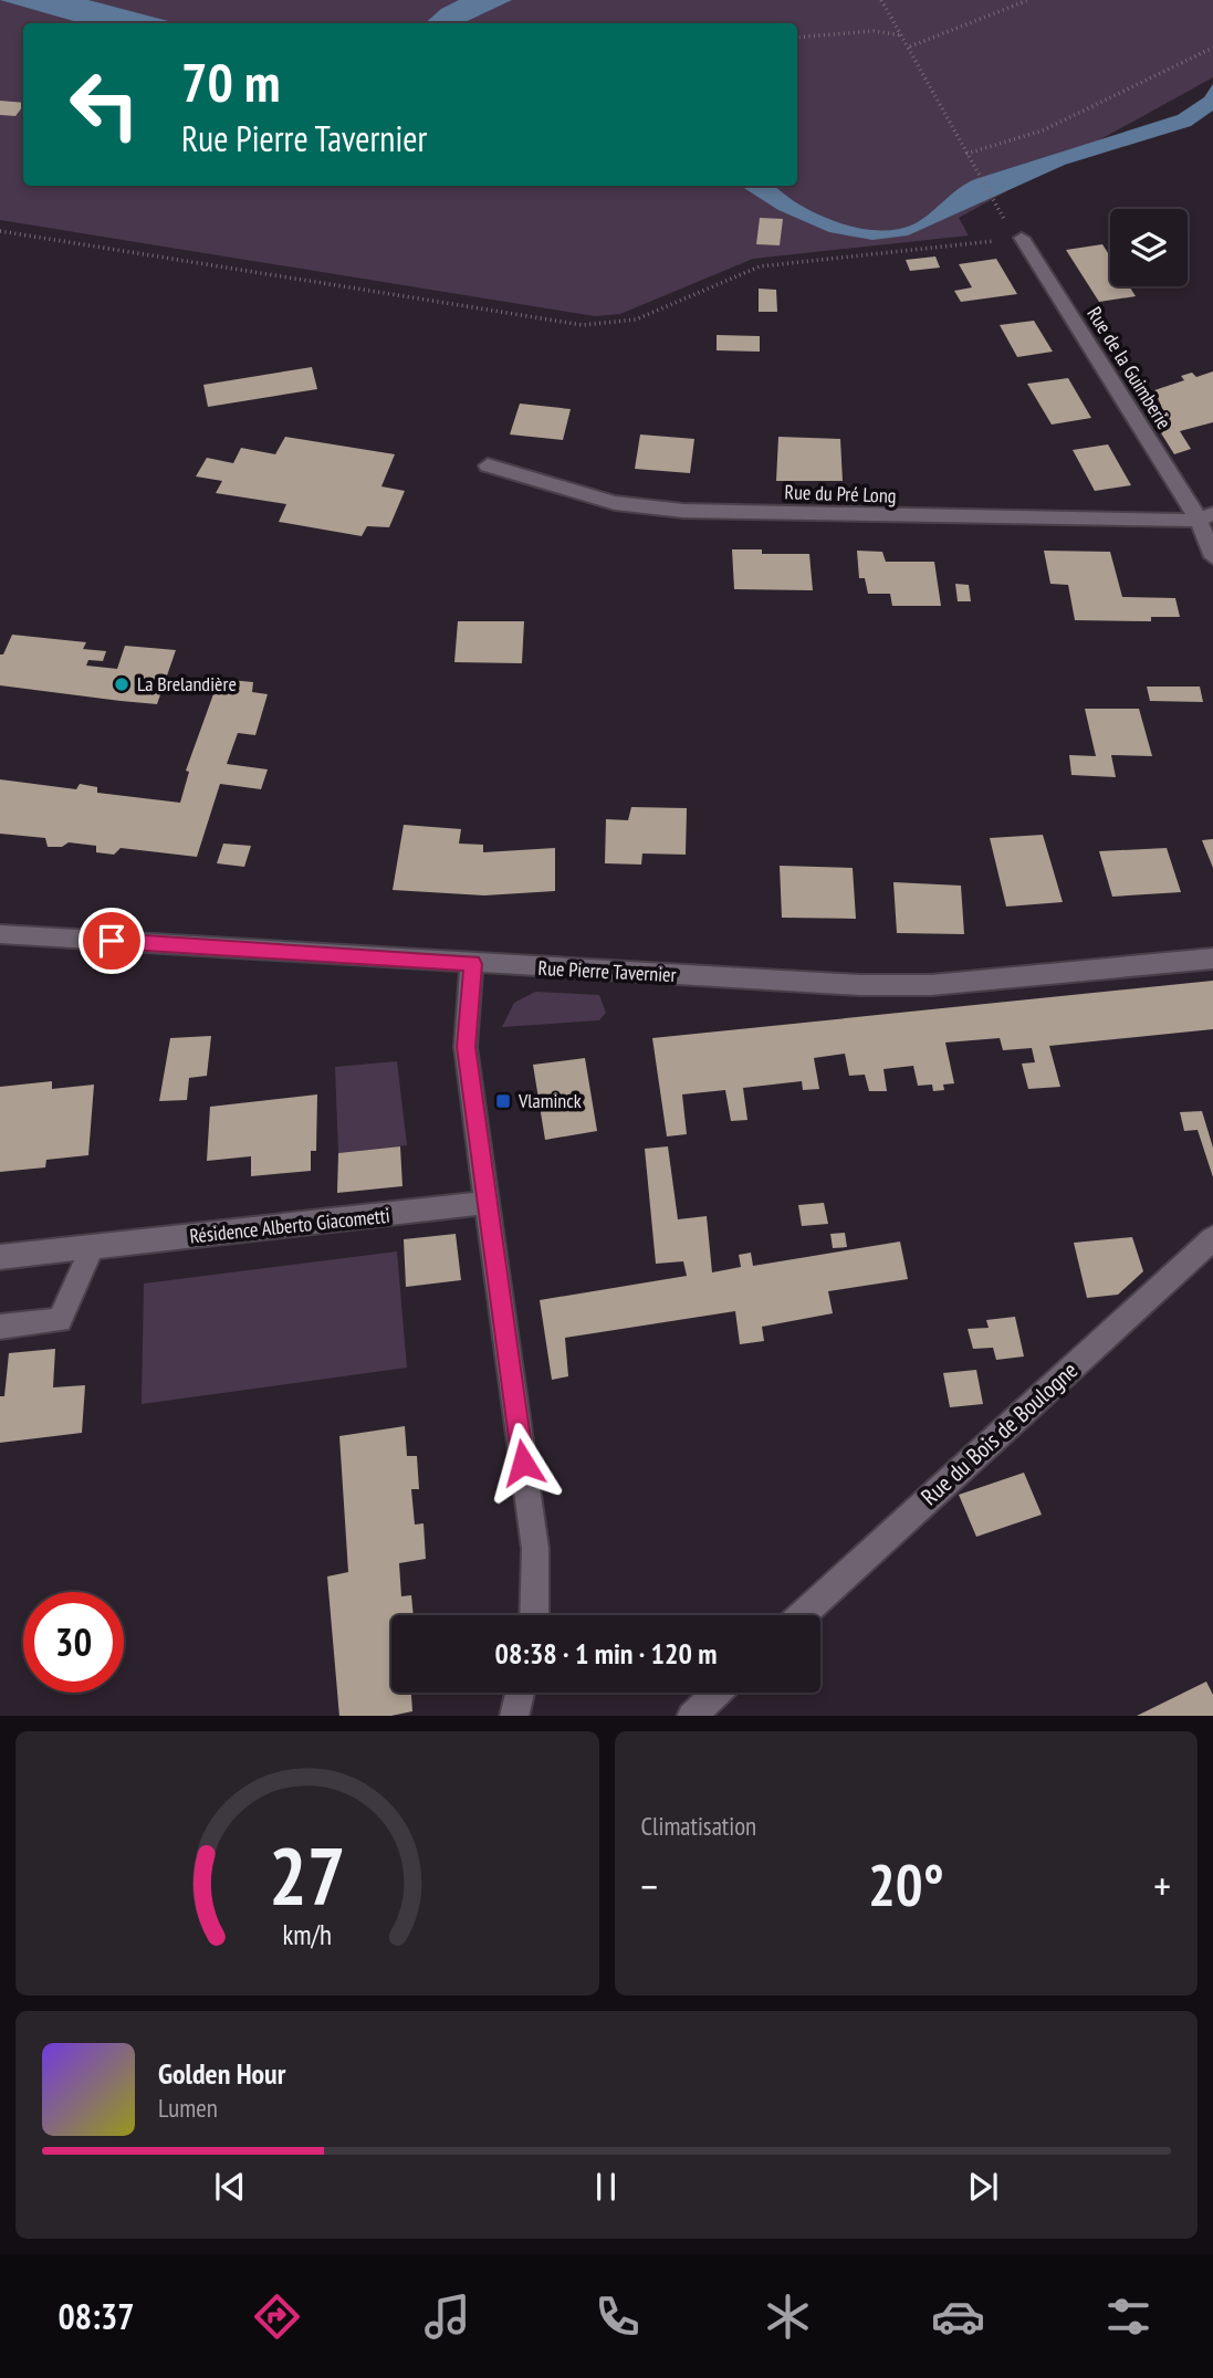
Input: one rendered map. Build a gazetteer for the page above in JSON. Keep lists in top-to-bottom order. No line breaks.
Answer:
{"streets":{"street":["Rue de la Guimberie","Rue du Pré Long","Rue Pierre Tavernier","Résidence Alberto Giacometti","Rue du Bois de Boulogne"]},"crossings":[["Rue de la Guimberie","Rue du Pré Long"]],"places":{"other":["La Brelandière"],"transit":["Vlaminck"]},"page":{"turn":["70 m","Rue Pierre Tavernier"],"limit":"30","trip":"08:38 · 1 min · 120 m","tile":"Climatisation","heat":["−","20°","+"],"song":["Golden Hour","Lumen"],"tabs":"08:37","gauge":["27","km/h"]}}
